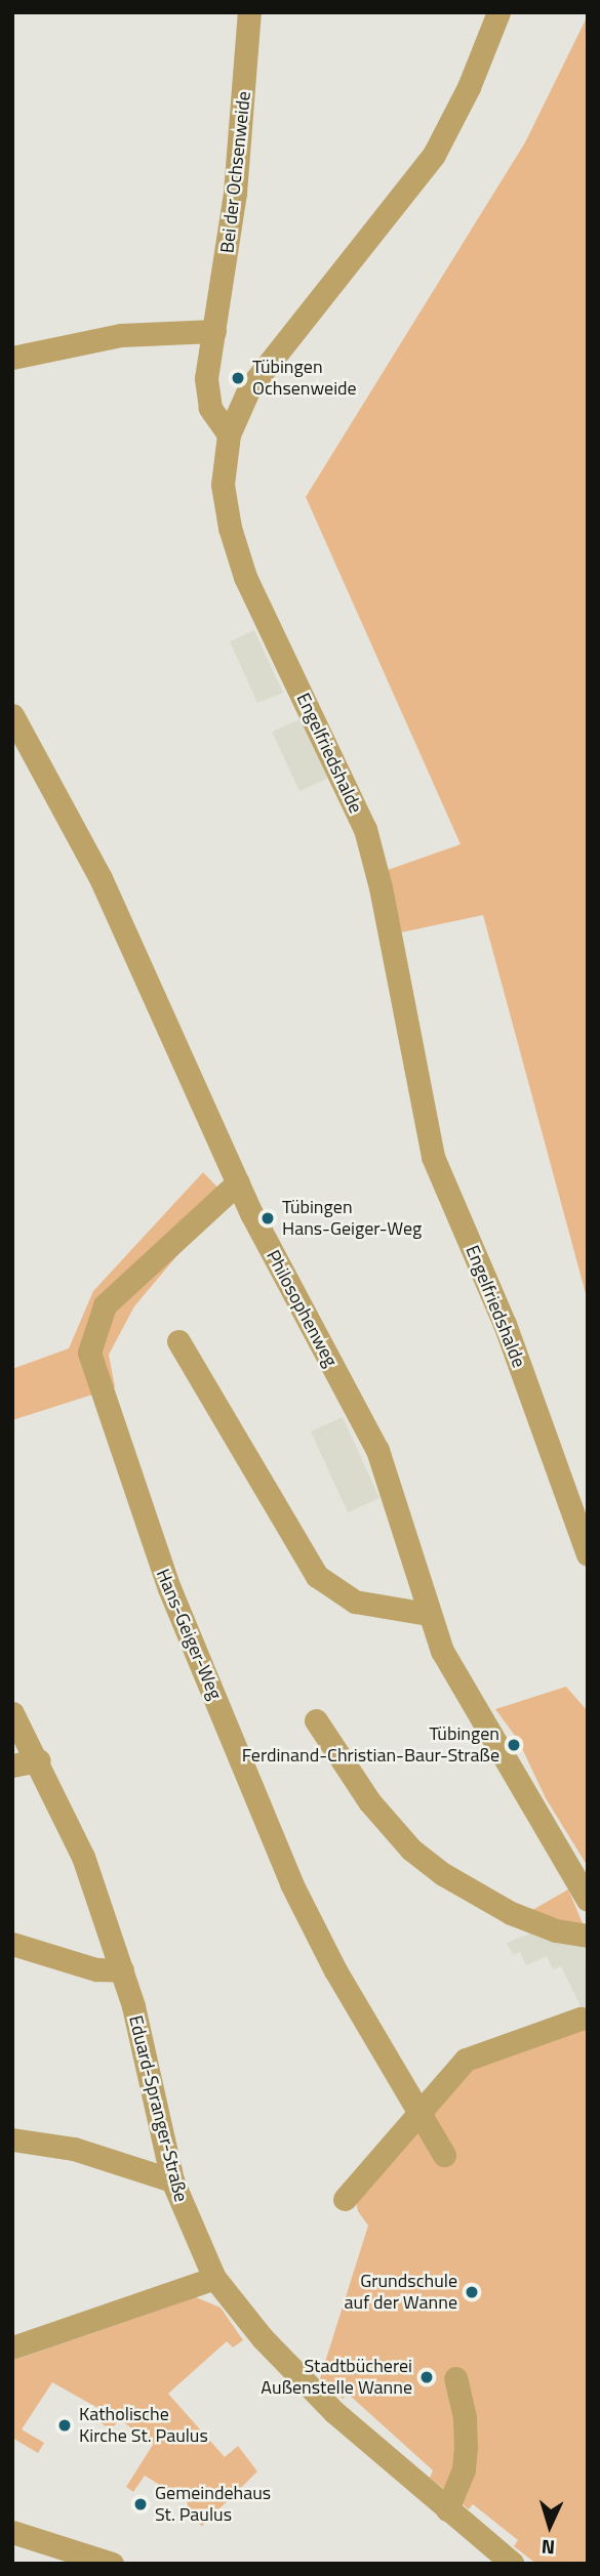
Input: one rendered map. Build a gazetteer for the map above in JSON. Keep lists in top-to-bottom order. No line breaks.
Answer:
{"streets":{"street":["Bei der Ochsenweide","Engelfriedshalde","Philosophenweg","Hans-Geiger-Weg","Eduard-Spranger-Straße"]},"crossings":[["Bei der Ochsenweide","Engelfriedshalde"],["Philosophenweg","Hans-Geiger-Weg"]],"places":["Tübingen Ochsenweide","Tübingen Hans-Geiger-Weg","Tübingen Ferdinand-Christian-Baur-Straße","Grundschule auf der Wanne","Stadtbücherei Außenstelle Wanne","Katholische Kirche St. Paulus","Gemeindehaus St. Paulus"],"north":"bottom"}
